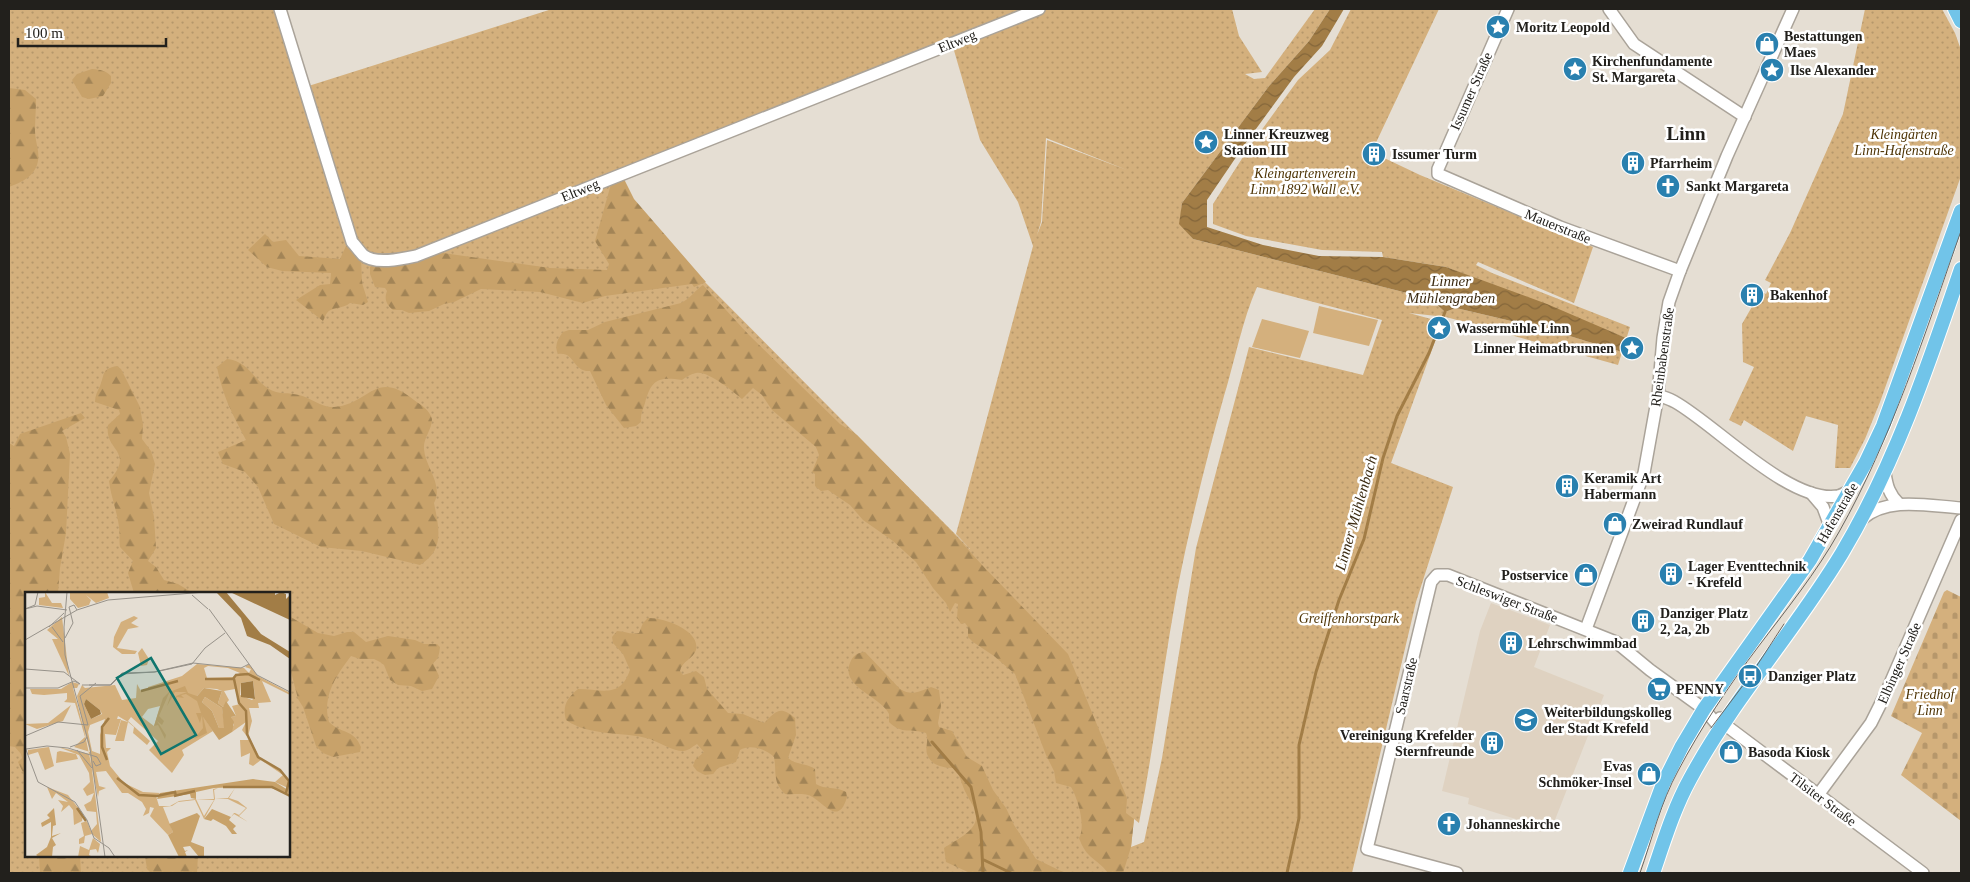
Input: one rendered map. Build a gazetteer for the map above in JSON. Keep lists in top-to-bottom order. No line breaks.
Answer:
{"streets":{"main road":["Hafenstraße"],"street":["Eltweg","Issumer Straße","Mauerstraße","Rheinbabenstraße","Schleswiger Straße","Elbinger Straße","Saarstraße","Tilsiter Straße"]},"crossings":[["Issumer Straße","Mauerstraße"],["Mauerstraße","Rheinbabenstraße"],["Rheinbabenstraße","Schleswiger Straße"],["Hafenstraße","Tilsiter Straße"],["Schleswiger Straße","Saarstraße"],["Elbinger Straße","Tilsiter Straße"]],"districts":["Linn"],"water":["Linner Mühlengraben","Linner Mühlenbach"],"parks":["Kleingärten Linn-Hafenstraße","Kleingartenverein Linn 1892 Wall e.V.","Greiffenhorstpark","Friedhof Linn"],"places":{"place":["Moritz Leopold","Kirchenfundamente St. Margareta","Ilse Alexander","Linner Kreuzweg Station III","Wassermühle Linn","Linner Heimatbrunnen"],"shop":["Bestattungen Maes","Zweirad Rundlauf","Postservice","Basoda Kiosk","Evas Schmöker-Insel"],"building":["Issumer Turm","Pfarrheim","Bakenhof","Keramik Art Habermann","Lager Eventtechnik - Krefeld","Danziger Platz 2, 2a, 2b","Lehrschwimmbad","Vereinigung Krefelder Sternfreunde"],"church":["Sankt Margareta","Johanneskirche"],"bus stop":["Danziger Platz"],"supermarket":["PENNY"],"school or university":["Weiterbildungskolleg der Stadt Krefeld"]},"scale_bar":"100 m"}
